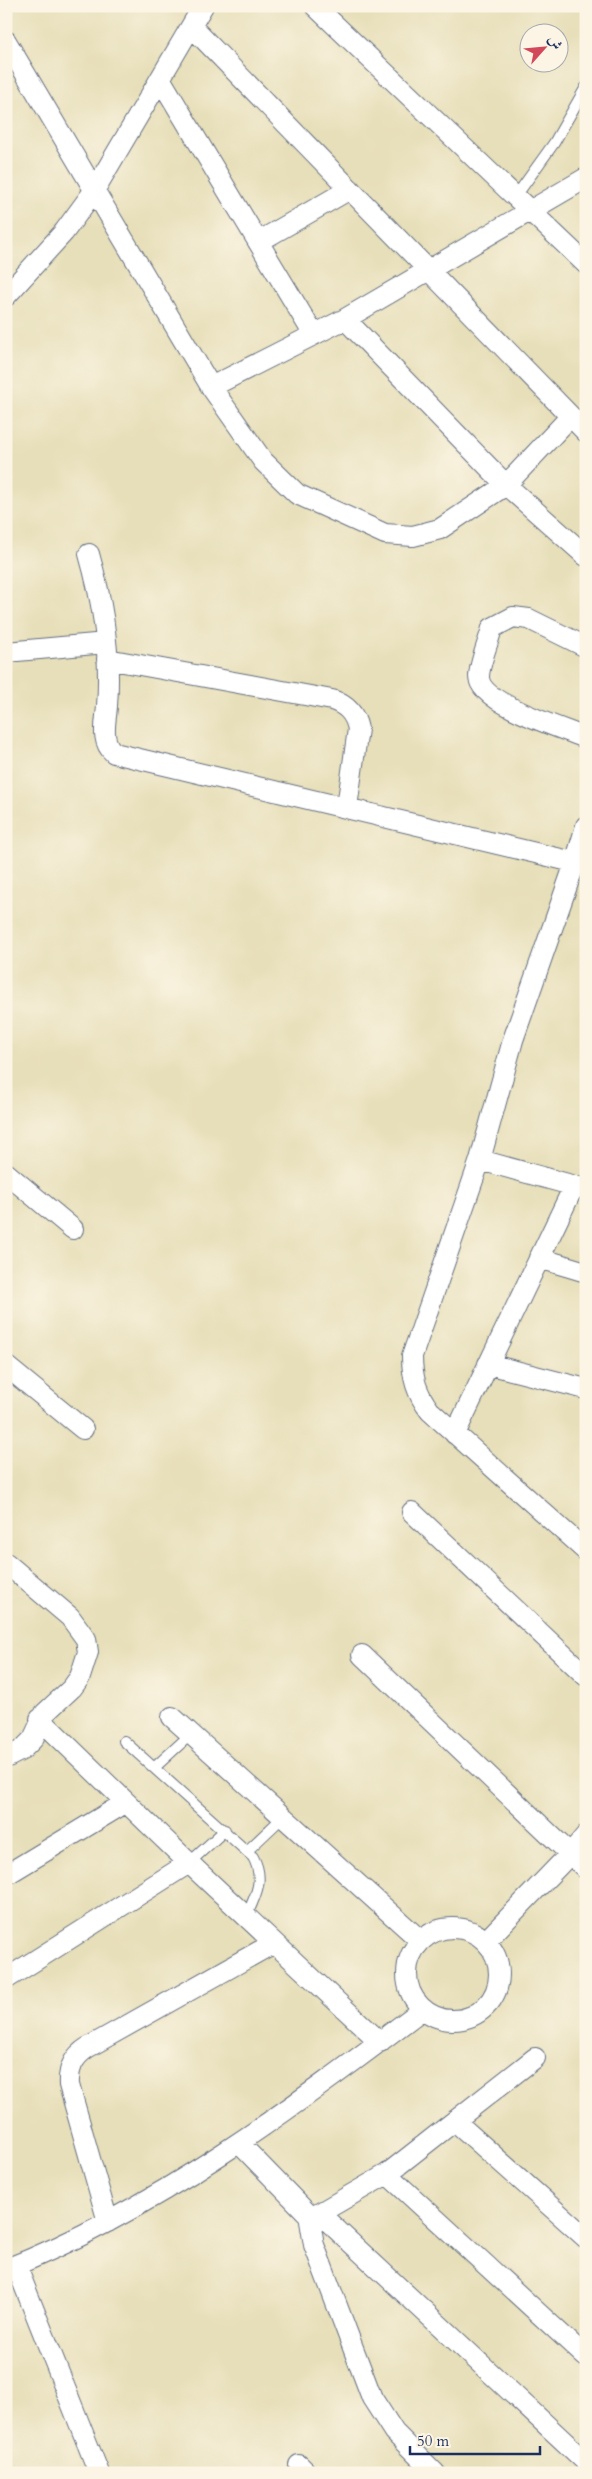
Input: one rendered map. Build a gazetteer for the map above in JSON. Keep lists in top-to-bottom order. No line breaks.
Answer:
{"scale_bar":"50 m","north":"top right"}
